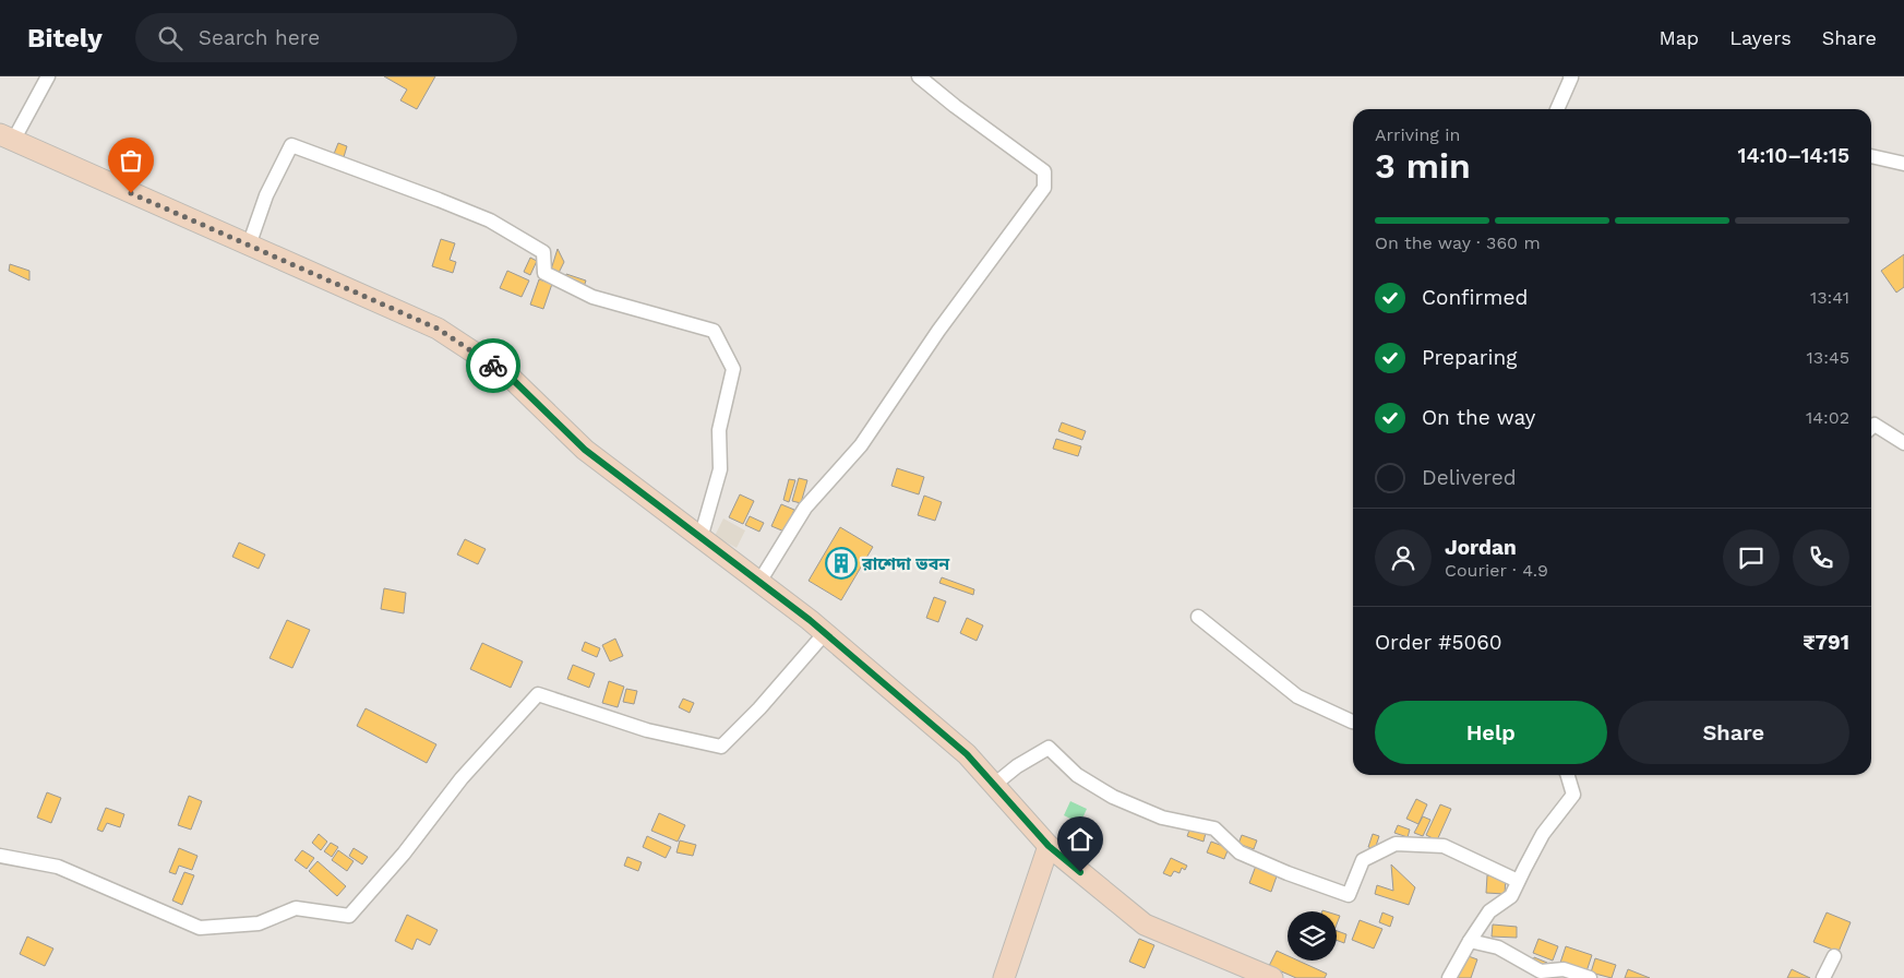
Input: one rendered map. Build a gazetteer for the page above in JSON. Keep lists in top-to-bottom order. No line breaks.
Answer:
{"places":{"building":["রাশেদা ভবন"]},"page":{"header":"Bitely","search":"Search here","nav":["Map","Layers","Share"],"heading":["3 min","Arriving in","14:10–14:15"],"panel":["Jordan","Courier · 4.9","Order #5060","₹791"],"bar":"On the way · 360 m","list":[["Confirmed","13:41"],["Preparing","13:45"],["On the way","14:02"],"Delivered"],"buttons":["Help","Share"]}}
